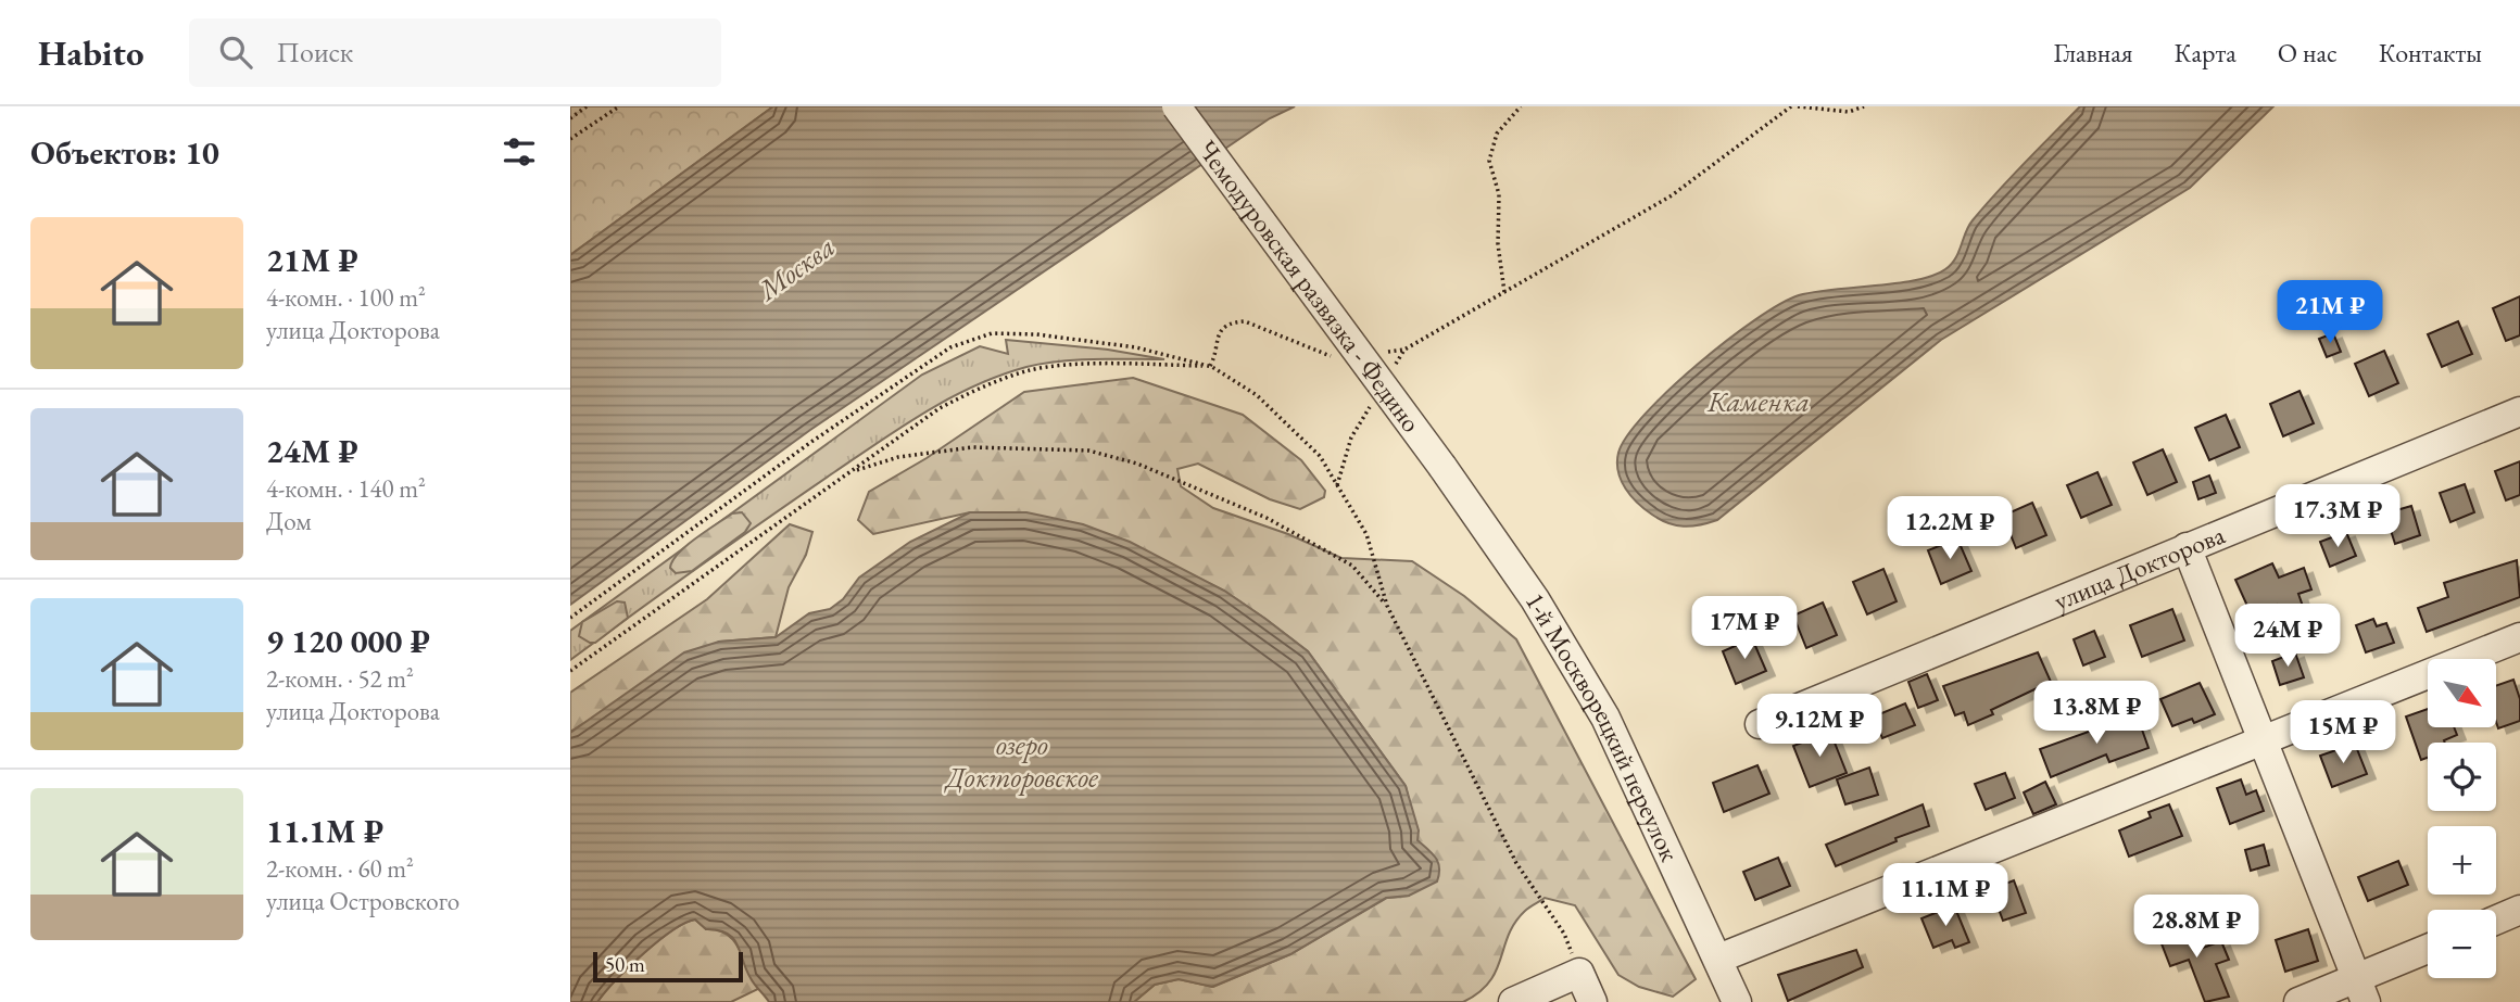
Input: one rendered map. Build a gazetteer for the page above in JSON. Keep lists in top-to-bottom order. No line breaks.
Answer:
{"streets":{"street":["Чемодуровская развязка - Федино","улица Докторова","1-й Москворецкий переулок"]},"crossings":[["Чемодуровская развязка - Федино","1-й Москворецкий переулок"]],"water":["Москва","Каменка","озеро Докторовское"],"scale_bar":"50 m","north":"bottom right","page":{"header":"Habito","search":"Поиск","nav":["Главная","Карта","О нас","Контакты"],"heading":"Объектов: 10","list":[{"name":"21M ₽","note":"4-комн. · 100 m² · улица Докторова"},{"name":"24M ₽","note":"4-комн. · 140 m² · Дом"},{"name":"9 120 000 ₽","note":"2-комн. · 52 m² · улица Докторова"},{"name":"11.1M ₽","note":"2-комн. · 60 m² · улица Островского"}],"price":["21M ₽","17.3M ₽","12.2M ₽","17M ₽","24M ₽","13.8M ₽","9.12M ₽","15M ₽","11.1M ₽","28.8M ₽"],"map_buttons":["+","−"],"scale":"50 m"}}
